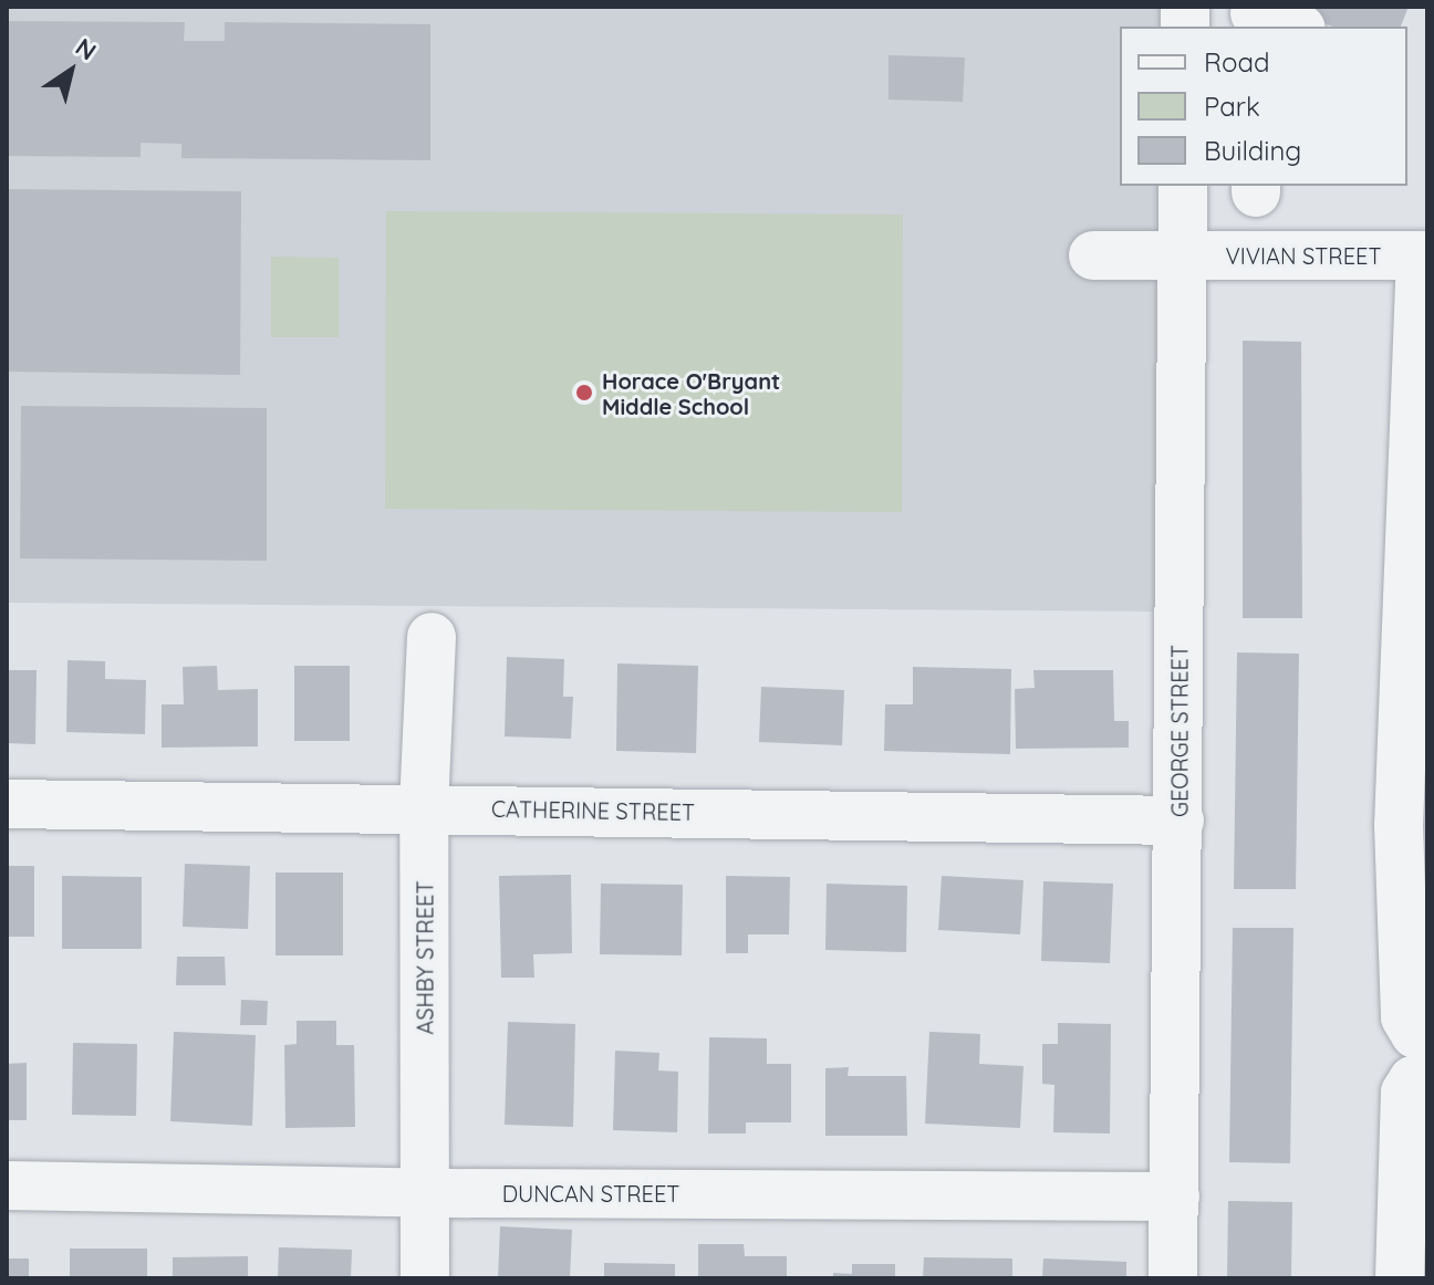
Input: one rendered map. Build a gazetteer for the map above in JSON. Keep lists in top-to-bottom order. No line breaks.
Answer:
{"streets":{"street":["VIVIAN STREET","GEORGE STREET","CATHERINE STREET","ASHBY STREET","DUNCAN STREET"]},"crossings":[["VIVIAN STREET","GEORGE STREET"],["GEORGE STREET","CATHERINE STREET"],["GEORGE STREET","DUNCAN STREET"],["CATHERINE STREET","ASHBY STREET"],["ASHBY STREET","DUNCAN STREET"]],"places":["Horace O'Bryant Middle School"],"legend":["Road","Park","Building"],"north":"top right"}
